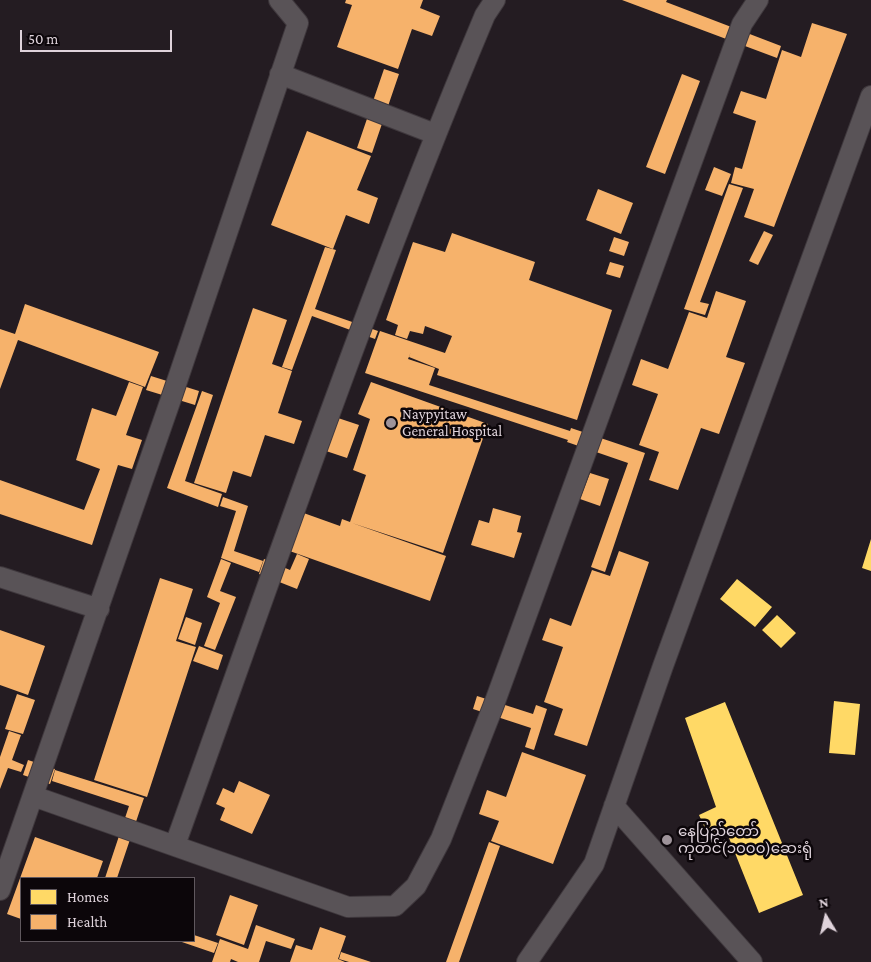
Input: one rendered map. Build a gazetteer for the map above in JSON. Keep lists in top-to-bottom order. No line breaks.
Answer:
{"places":["Naypyitaw General Hospital","နေပြည်တော် ကုတင်(၁၀၀၀)ဆေးရုံ"],"legend":["Homes","Health"],"scale_bar":"50 m","north":"top"}
